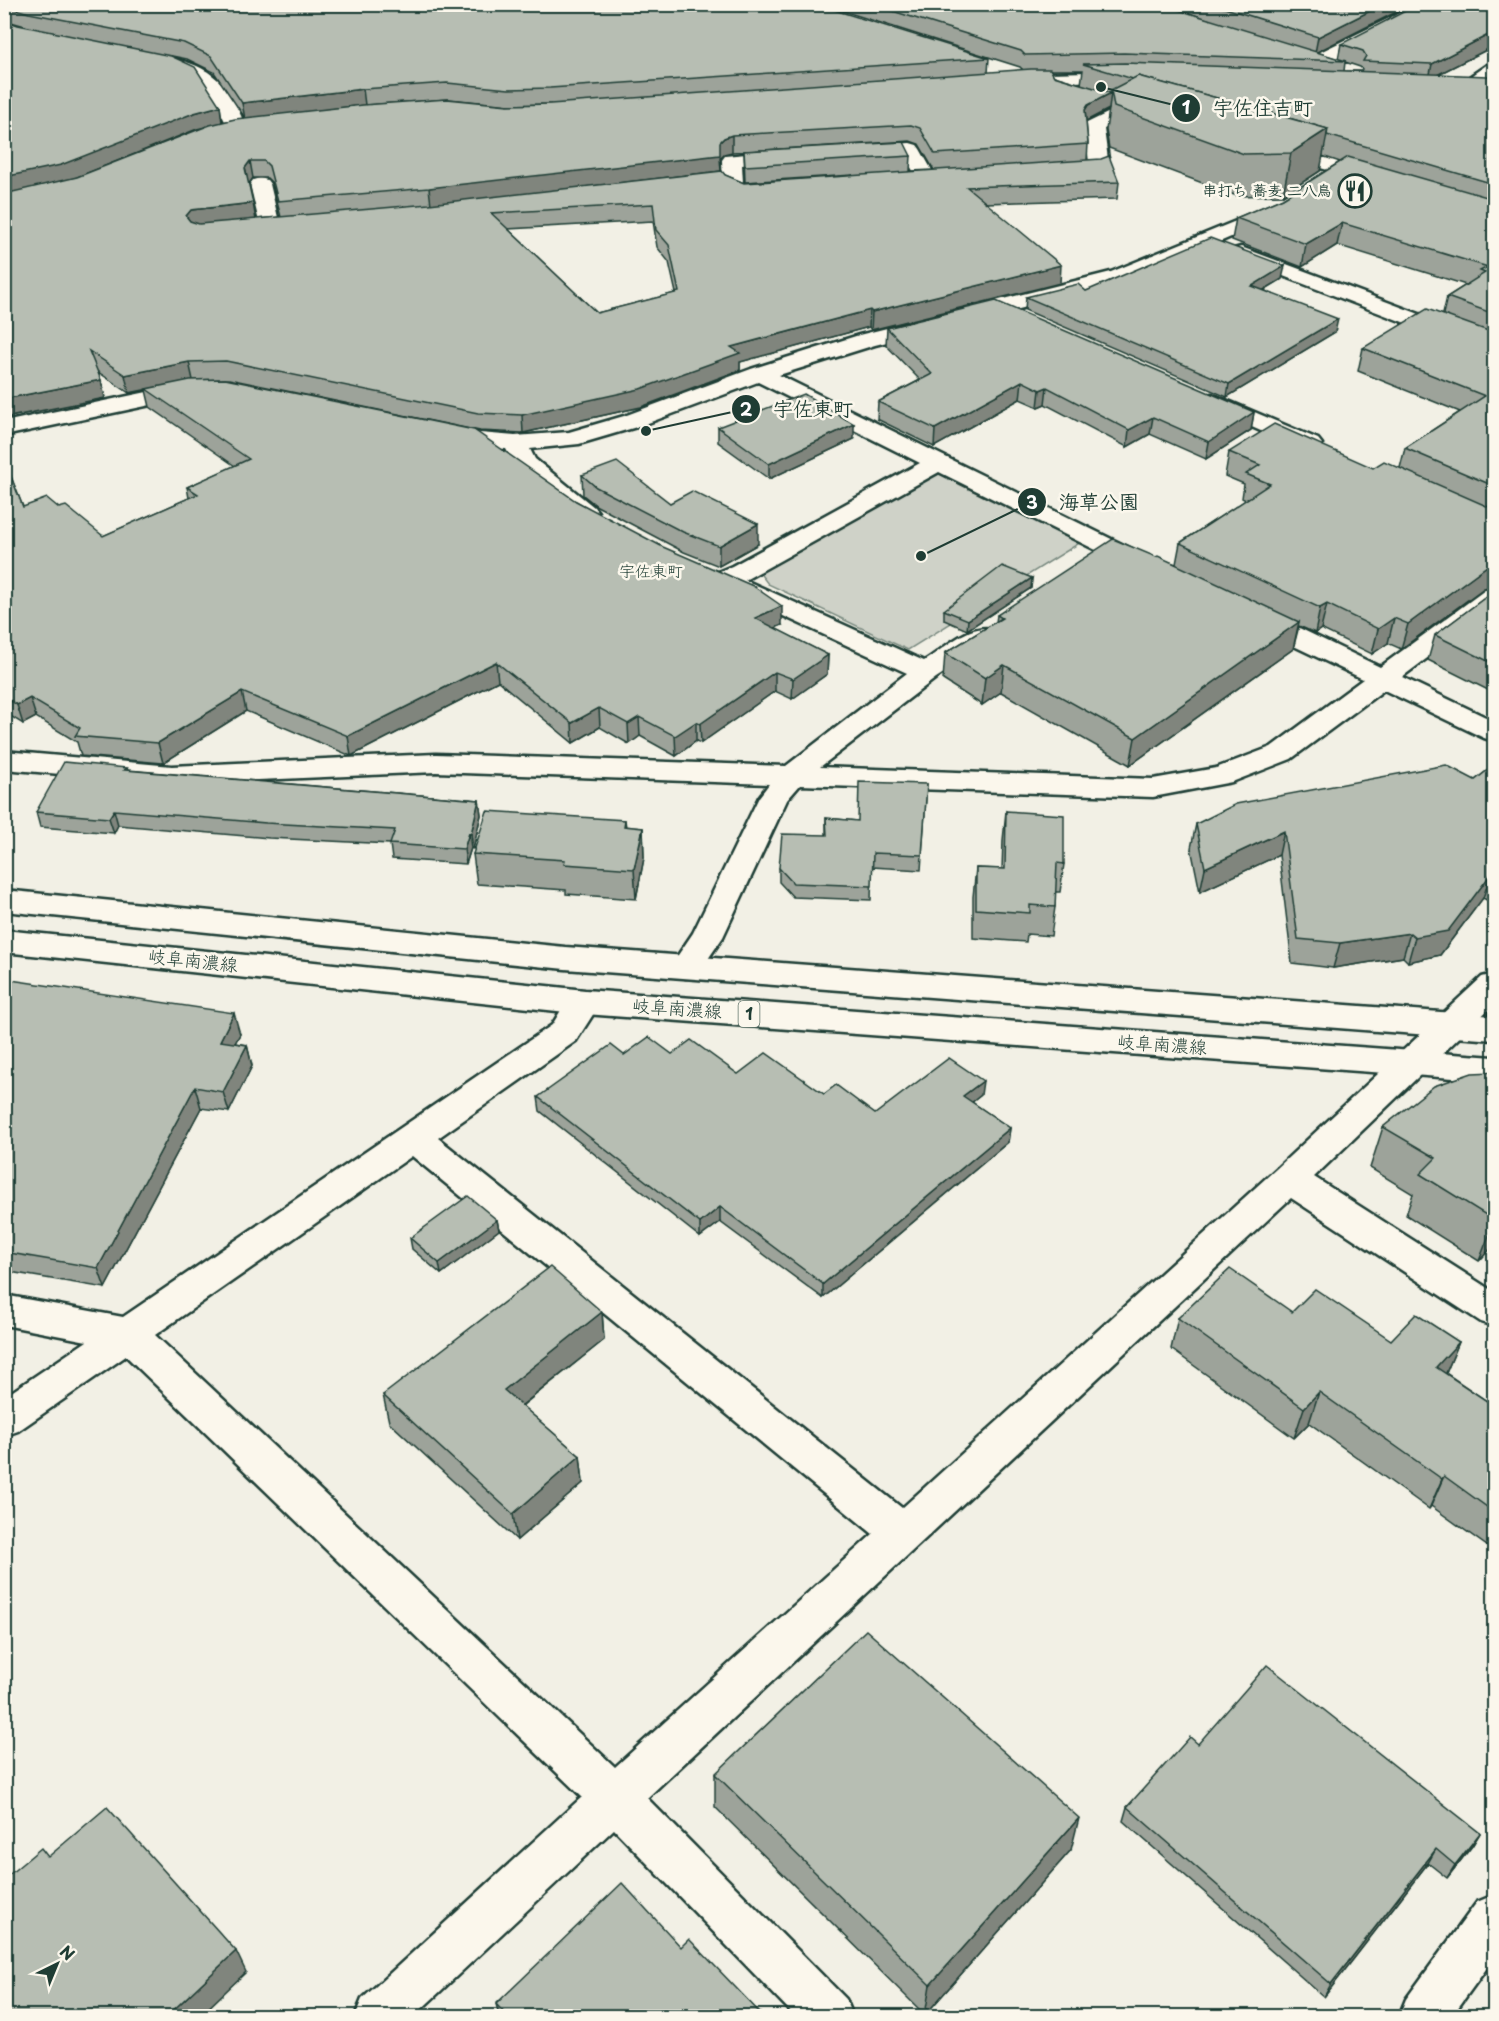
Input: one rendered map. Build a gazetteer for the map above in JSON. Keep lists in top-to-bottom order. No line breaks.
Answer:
{"streets":{"street":["岐阜南濃線","1"]},"districts":["宇佐東町"],"places":{"other":["宇佐住吉町","宇佐東町","海草公園"],"restaurant":["串打ち 蕎麦 二八鳥"]},"north":"top right"}
